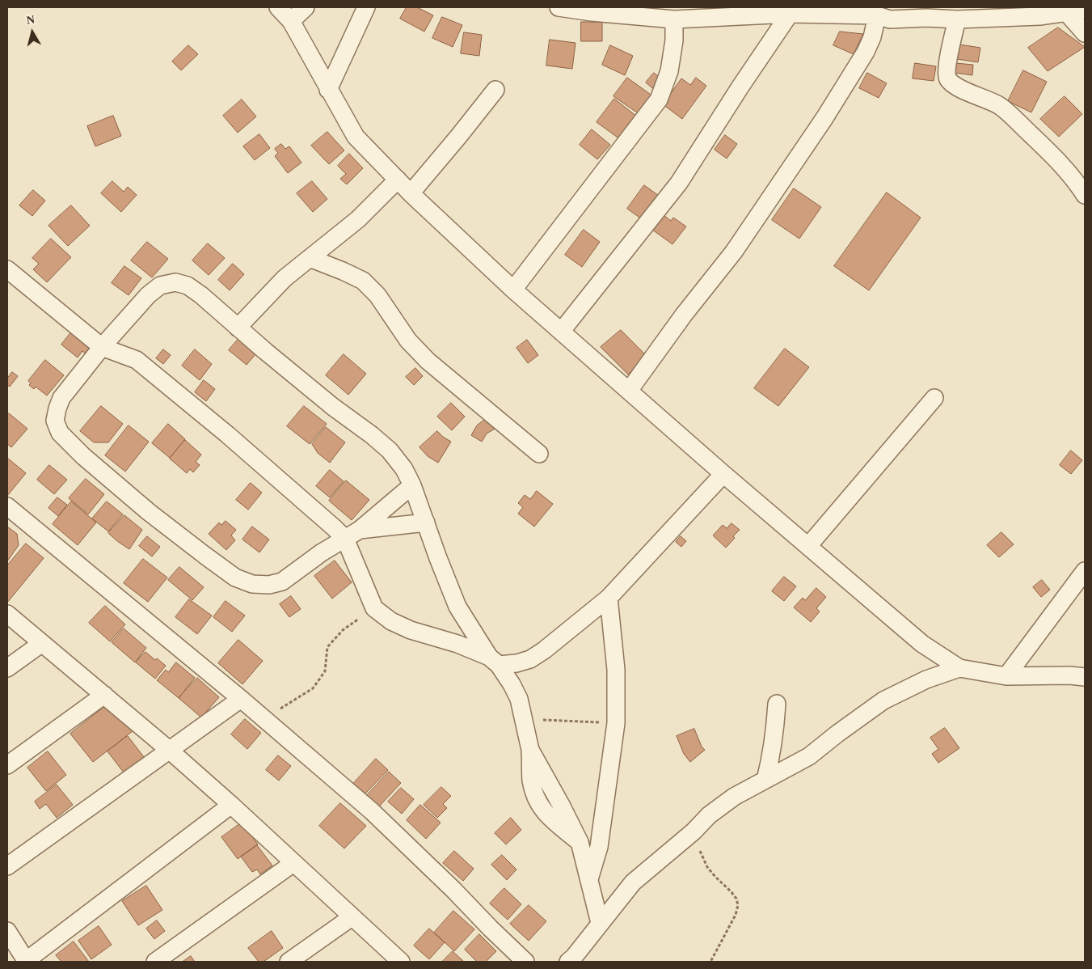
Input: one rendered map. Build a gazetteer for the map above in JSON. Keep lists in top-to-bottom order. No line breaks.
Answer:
{"north":"top"}
